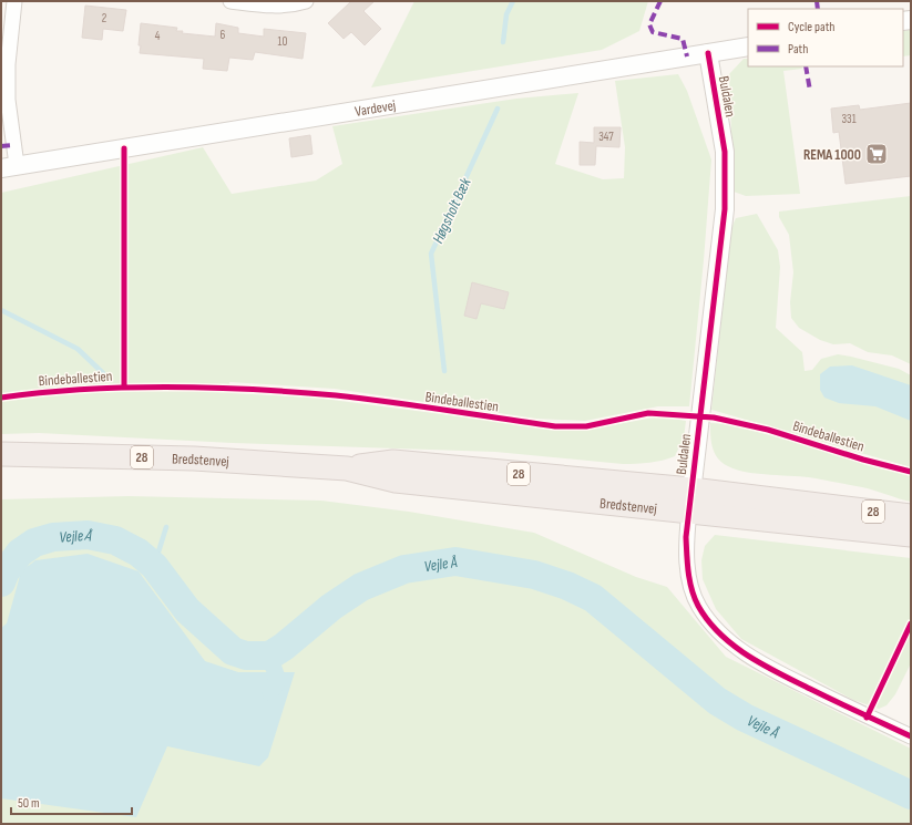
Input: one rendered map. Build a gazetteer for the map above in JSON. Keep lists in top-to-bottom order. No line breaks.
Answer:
{"streets":{"highway":["28","Bredstenvej"],"street":["Buldalen","Vardevej"],"cycle path":["Bindeballestien"]},"crossings":[["Buldalen","Vardevej"],["Buldalen","Bredstenvej"]],"water":["Høgsholt Bæk","Vejle Å"],"places":{"supermarket":["REMA 1000"]},"house_numbers":["2","6","4","10","331","347"],"legend":["Cycle path","Path"],"scale_bar":"50 m"}
